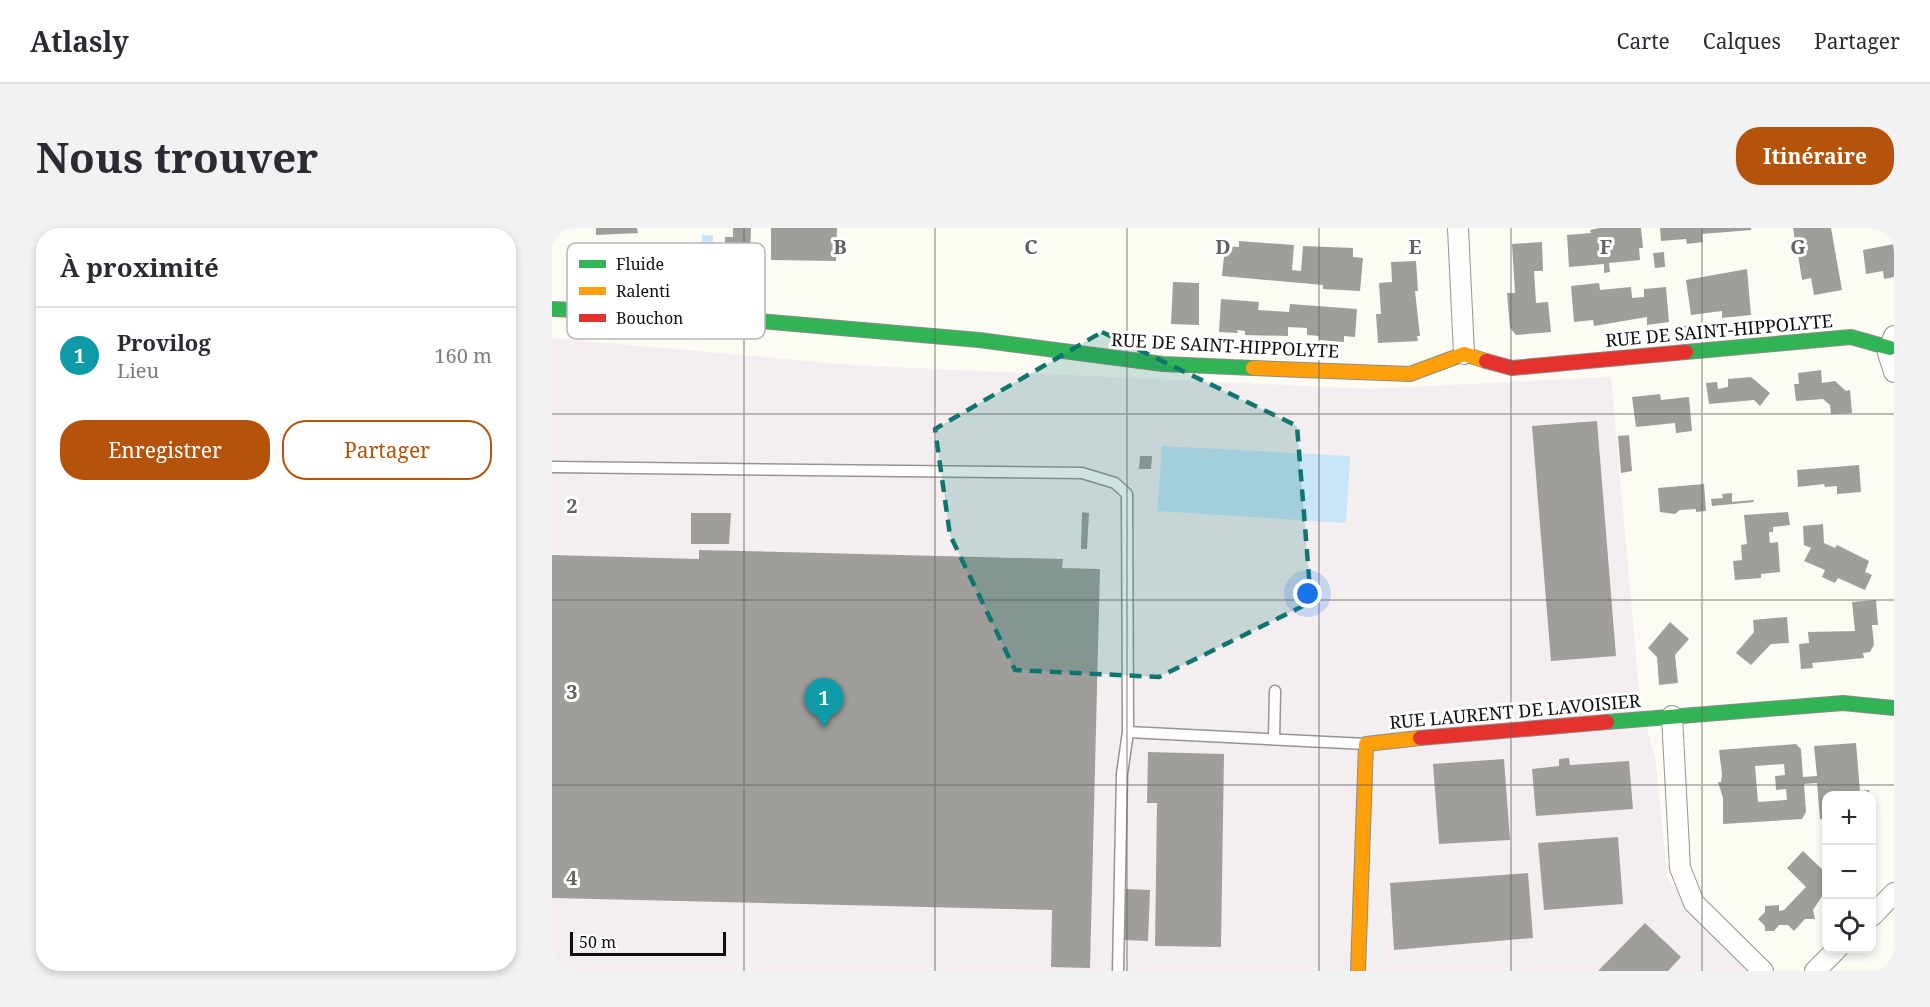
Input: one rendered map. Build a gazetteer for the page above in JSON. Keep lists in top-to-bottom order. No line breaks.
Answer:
{"streets":{"street":["RUE DE SAINT-HIPPOLYTE","RUE LAURENT DE LAVOISIER"]},"legend":["Fluide","Ralenti","Bouchon"],"scale_bar":"50 m","page":{"header":"Atlasly","nav":["Carte","Calques","Partager"],"buttons":["Itinéraire",["Enregistrer","Partager"]],"title":"Nous trouver","heading":"À proximité","list":[{"mark":"1","name":"Provilog","note":"Lieu","value":"160 m"}],"pins":"1","map_buttons":["+","−"],"scale":"50 m"},"grid":{"columns":["B","C","D","E","F","G"],"rows":["2","3","4"]}}
